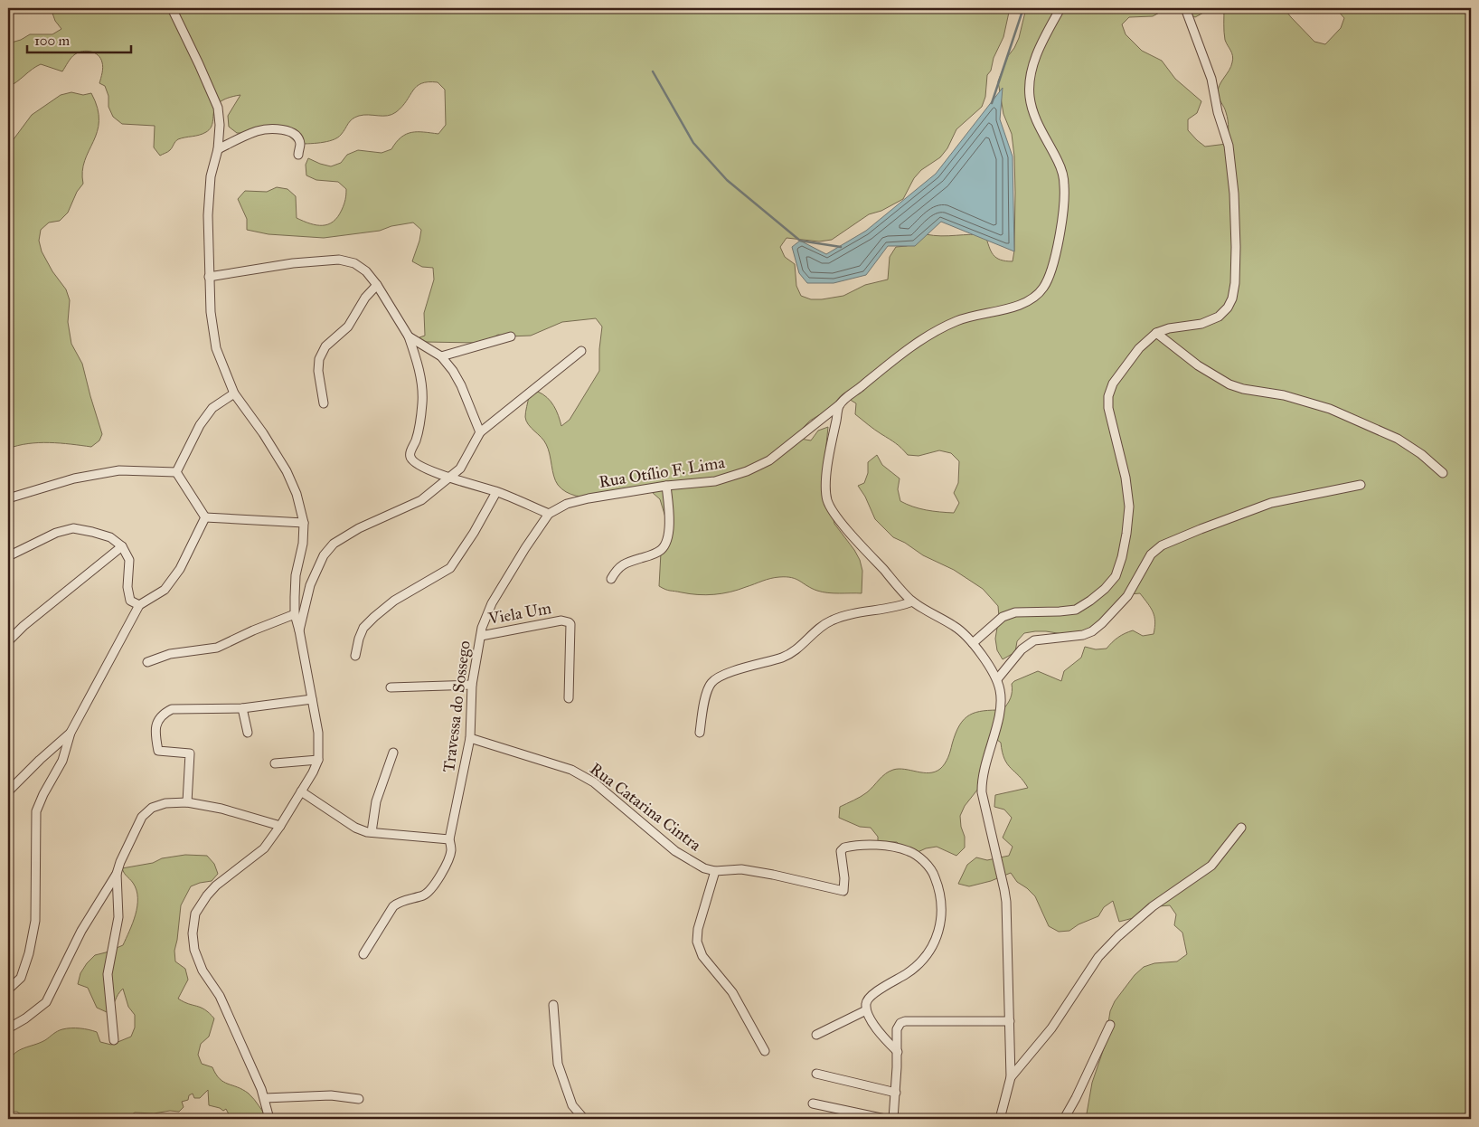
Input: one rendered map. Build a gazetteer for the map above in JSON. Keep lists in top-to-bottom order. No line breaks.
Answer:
{"streets":{"street":["Rua Otílio F. Lima","Viela Um","Travessa do Sossego","Rua Catarina Cintra"]},"crossings":[["Rua Otílio F. Lima","Travessa do Sossego"],["Viela Um","Travessa do Sossego"],["Travessa do Sossego","Rua Catarina Cintra"]],"scale_bar":"100 m"}
